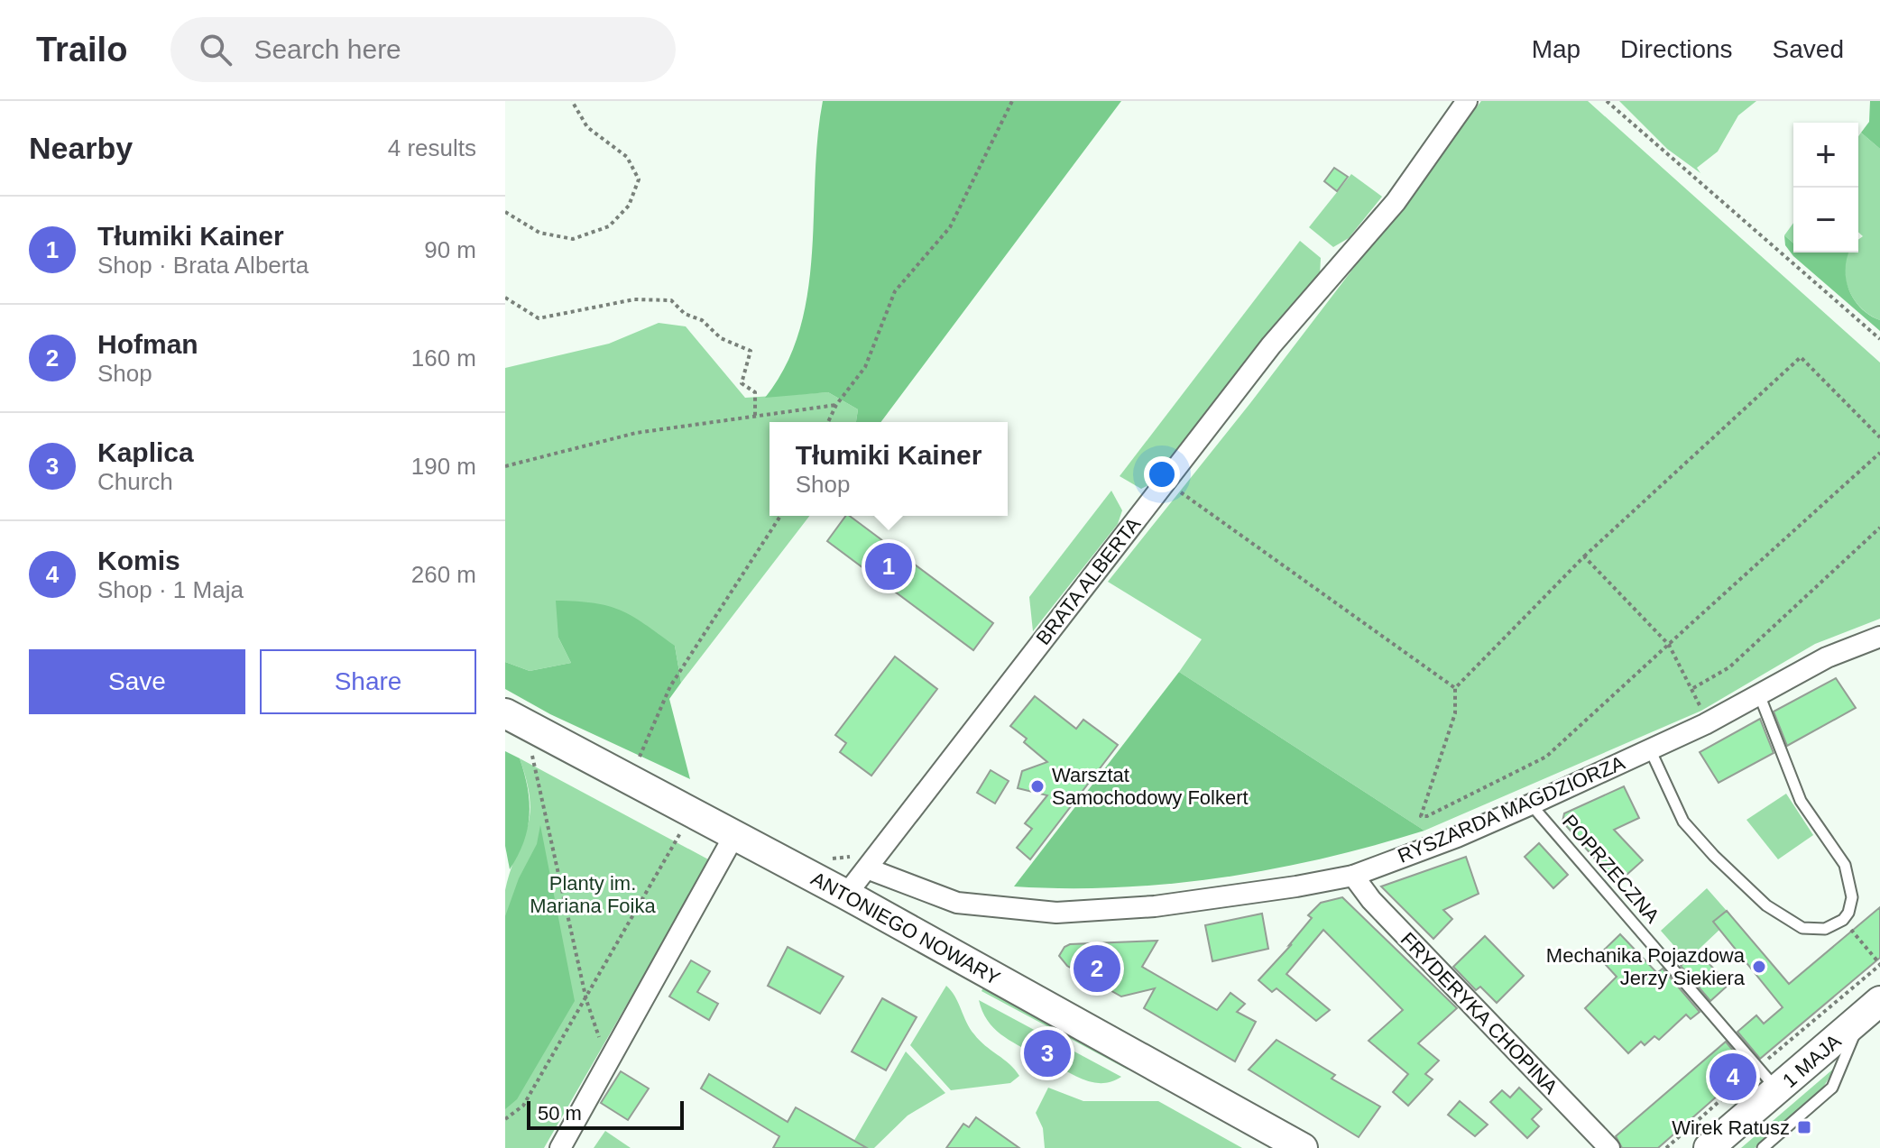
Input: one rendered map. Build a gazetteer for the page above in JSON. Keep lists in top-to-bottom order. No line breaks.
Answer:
{"streets":{"street":["BRATA ALBERTA","RYSZARDA MAGDZIORZA","ANTONIEGO NOWARY","FRYDERYKA CHOPINA","1 MAJA"],"lane":["POPRZECZNA"]},"crossings":[["BRATA ALBERTA","RYSZARDA MAGDZIORZA"],["BRATA ALBERTA","ANTONIEGO NOWARY"],["RYSZARDA MAGDZIORZA","POPRZECZNA"],["RYSZARDA MAGDZIORZA","FRYDERYKA CHOPINA"],["POPRZECZNA","1 MAJA"]],"parks":["Planty im. Mariana Foika"],"places":{"other":["Warsztat Samochodowy Folkert","Mechanika Pojazdowa Jerzy Siekiera"],"transit":["Wirek Ratusz"]},"scale_bar":"50 m","page":{"header":"Trailo","search":"Search here","nav":["Map","Directions","Saved"],"heading":["Nearby","4 results"],"map_buttons":["+","−"],"list":[{"mark":"1","name":"Tłumiki Kainer","note":"Shop · Brata Alberta","value":"90 m"},{"mark":"2","name":"Hofman","note":"Shop","value":"160 m"},{"mark":"3","name":"Kaplica","note":"Church","value":"190 m"},{"mark":"4","name":"Komis","note":"Shop · 1 Maja","value":"260 m"}],"popup":["Tłumiki Kainer","Shop"],"pins":["1","2","3","4"],"buttons":["Save","Share"],"scale":"50 m"}}
